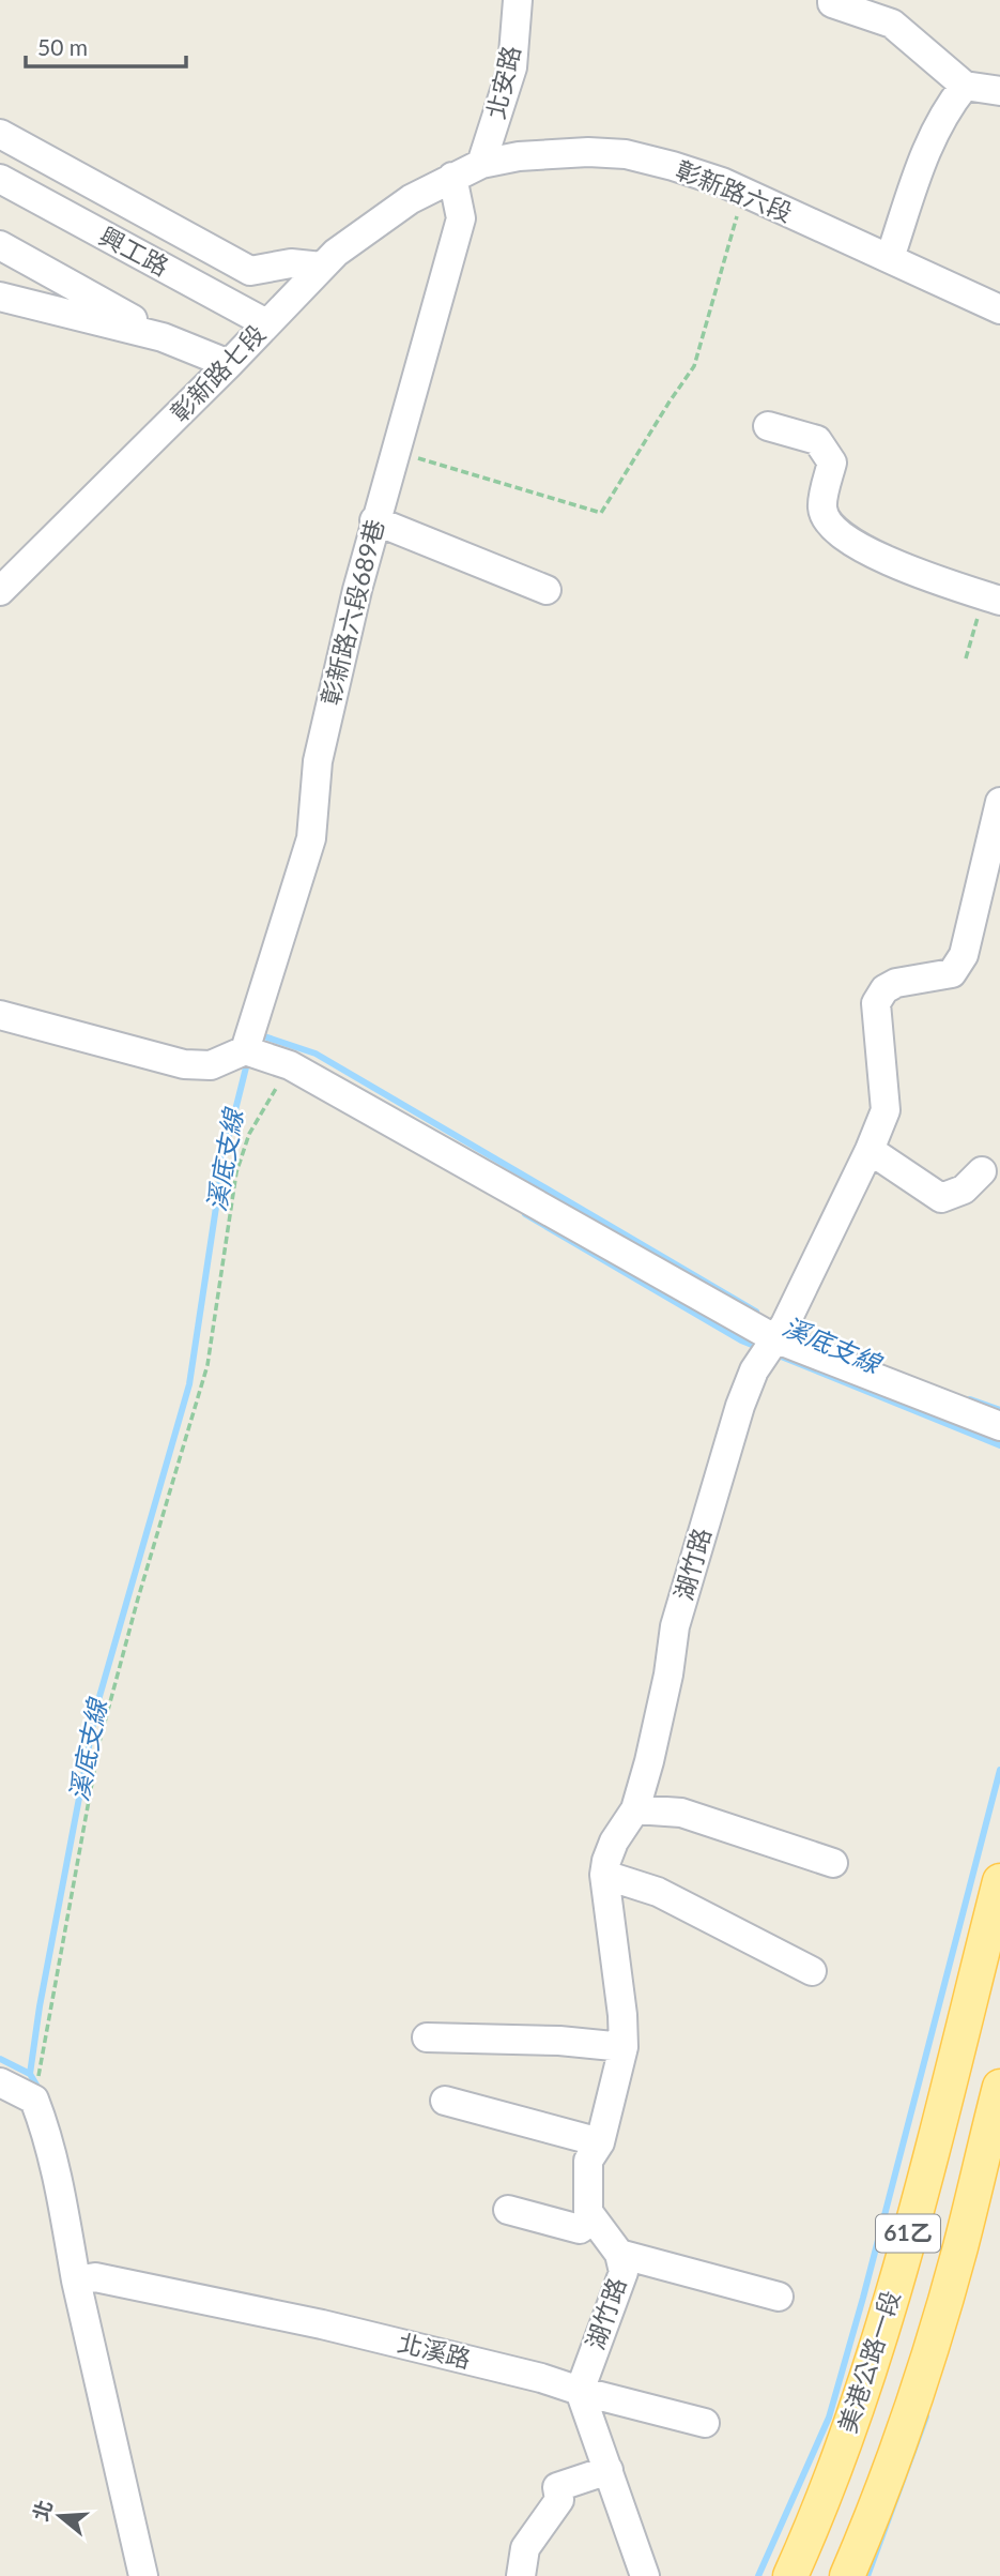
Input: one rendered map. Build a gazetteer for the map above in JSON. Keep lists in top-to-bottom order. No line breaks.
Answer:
{"streets":{"main road":["61乙","美港公路一段"],"street":["北安路","彰新路六段","興工路","彰新路七段","彰新路六段689巷","湖竹路","北溪路"]},"crossings":[["北安路","彰新路六段"],["彰新路六段","彰新路七段"],["彰新路六段","彰新路六段689巷"],["興工路","彰新路七段"],["彰新路七段","彰新路六段689巷"],["湖竹路","北溪路"]],"water":["溪底支線"],"scale_bar":"50 m","north":"left"}
